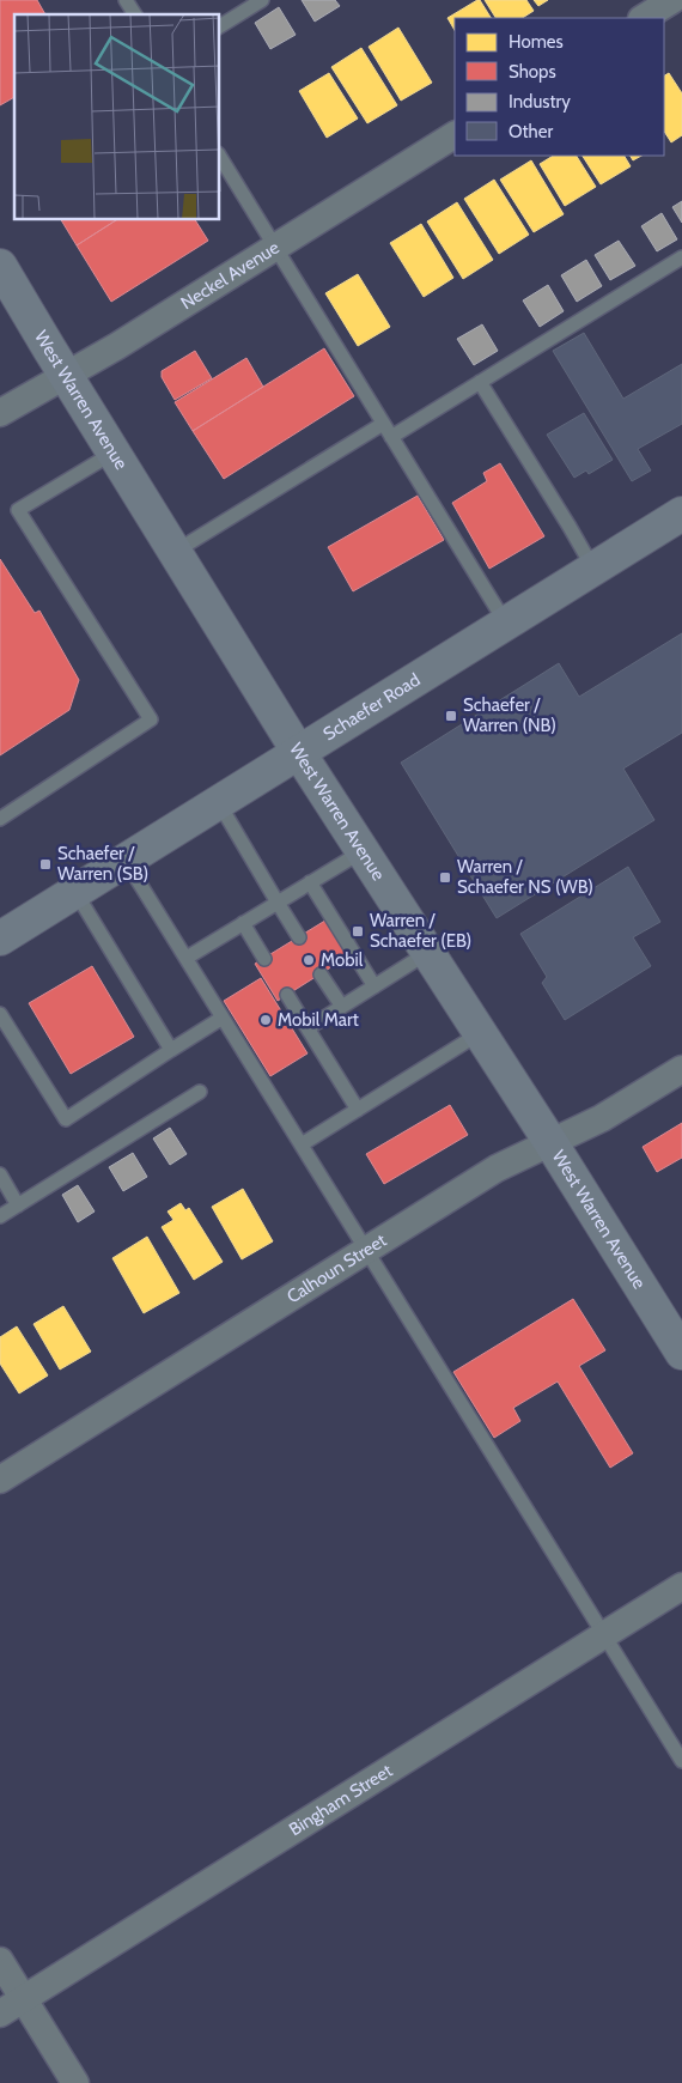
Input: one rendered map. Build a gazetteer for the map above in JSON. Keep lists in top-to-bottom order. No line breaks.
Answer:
{"streets":{"main road":["West Warren Avenue","Schaefer Road"],"street":["Neckel Avenue","Calhoun Street","Bingham Street"]},"crossings":[["Neckel Avenue","West Warren Avenue"],["West Warren Avenue","Schaefer Road"],["West Warren Avenue","Calhoun Street"]],"places":{"transit":["Schaefer / Warren (NB)","Schaefer / Warren (SB)","Warren / Schaefer NS (WB)","Warren / Schaefer (EB)"],"other":["Mobil","Mobil Mart"]},"legend":["Homes","Shops","Industry","Other"]}
